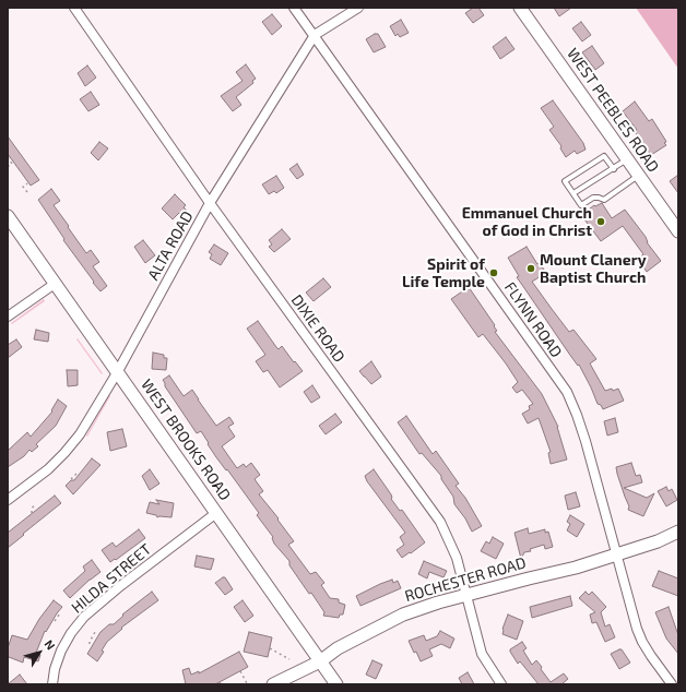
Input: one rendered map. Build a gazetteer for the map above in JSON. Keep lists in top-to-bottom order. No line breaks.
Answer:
{"streets":{"street":["WEST PEEBLES ROAD","ALTA ROAD","FLYNN ROAD","DIXIE ROAD","WEST BROOKS ROAD","HILDA STREET","ROCHESTER ROAD"]},"crossings":[["ALTA ROAD","FLYNN ROAD"],["ALTA ROAD","DIXIE ROAD"],["ALTA ROAD","WEST BROOKS ROAD"],["FLYNN ROAD","ROCHESTER ROAD"],["DIXIE ROAD","ROCHESTER ROAD"],["WEST BROOKS ROAD","HILDA STREET"],["WEST BROOKS ROAD","ROCHESTER ROAD"]],"places":["Emmanuel Church of God in Christ","Mount Clanery Baptist Church","Spirit of Life Temple"],"north":"top right"}
